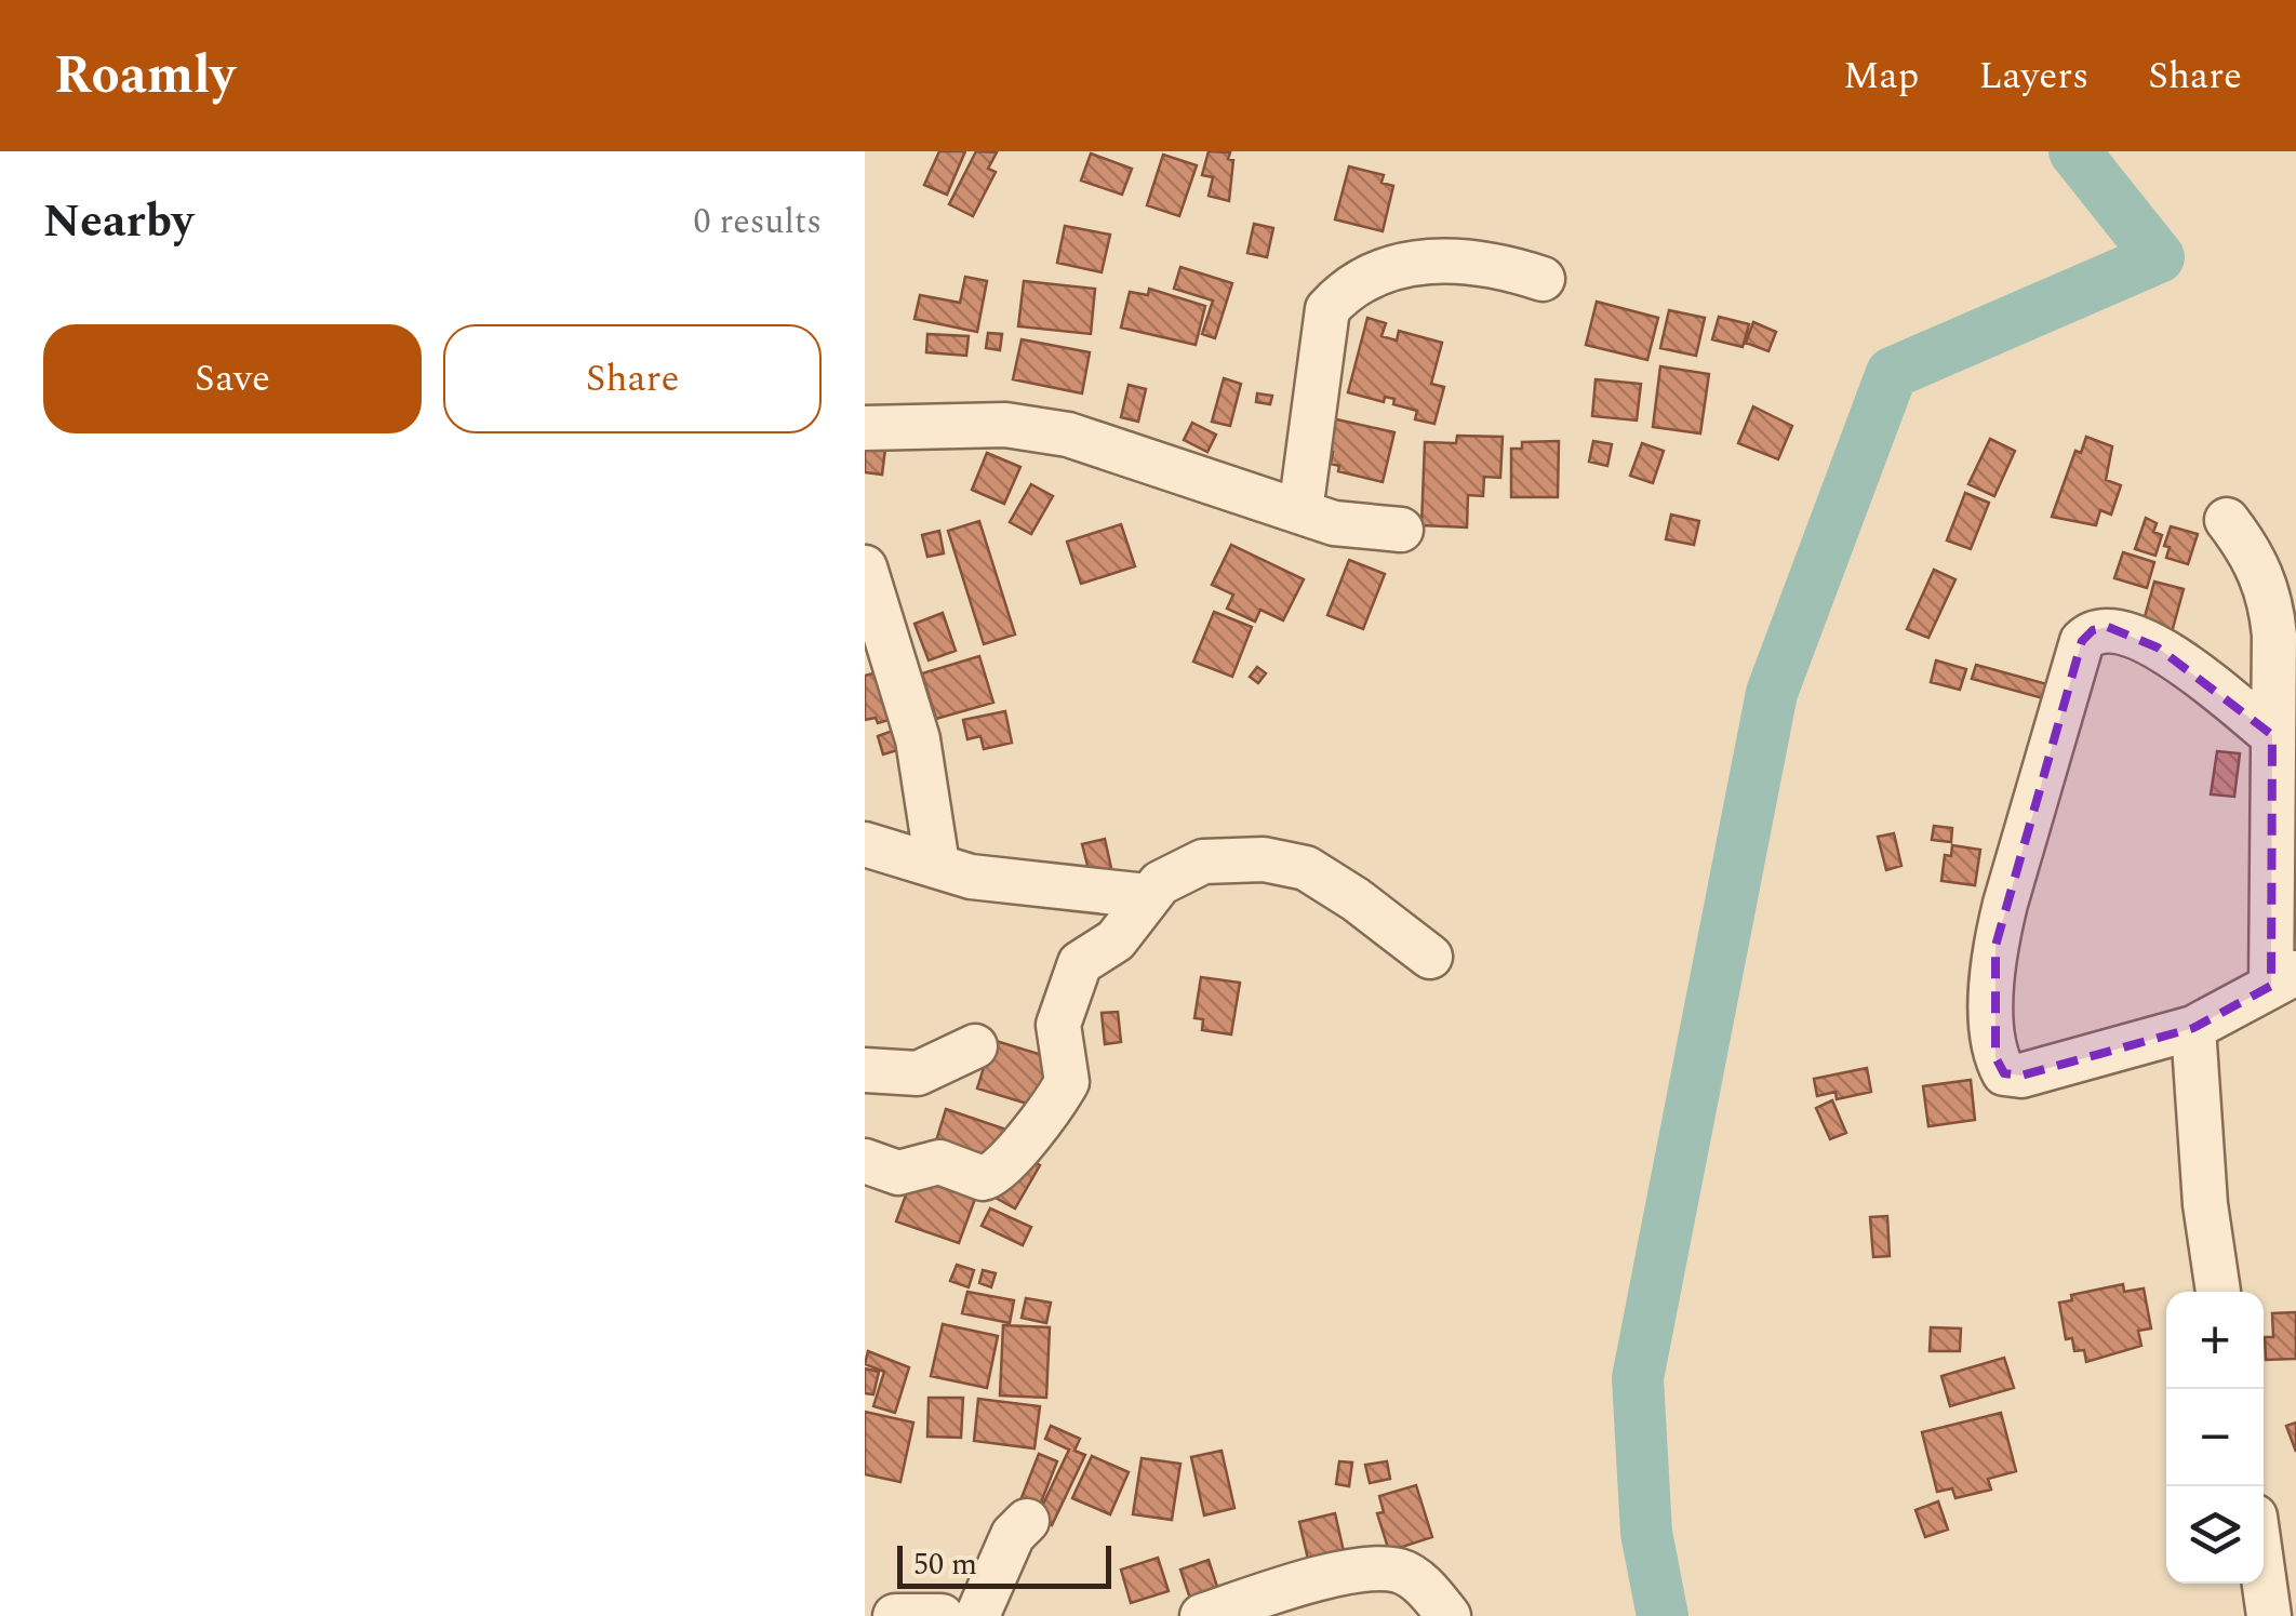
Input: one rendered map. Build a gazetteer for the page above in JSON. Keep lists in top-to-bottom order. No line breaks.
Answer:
{"scale_bar":"50 m","page":{"header":"Roamly","nav":["Map","Layers","Share"],"heading":["Nearby","0 results"],"buttons":["Save","Share"],"map_buttons":["+","−"],"scale":"50 m"}}
